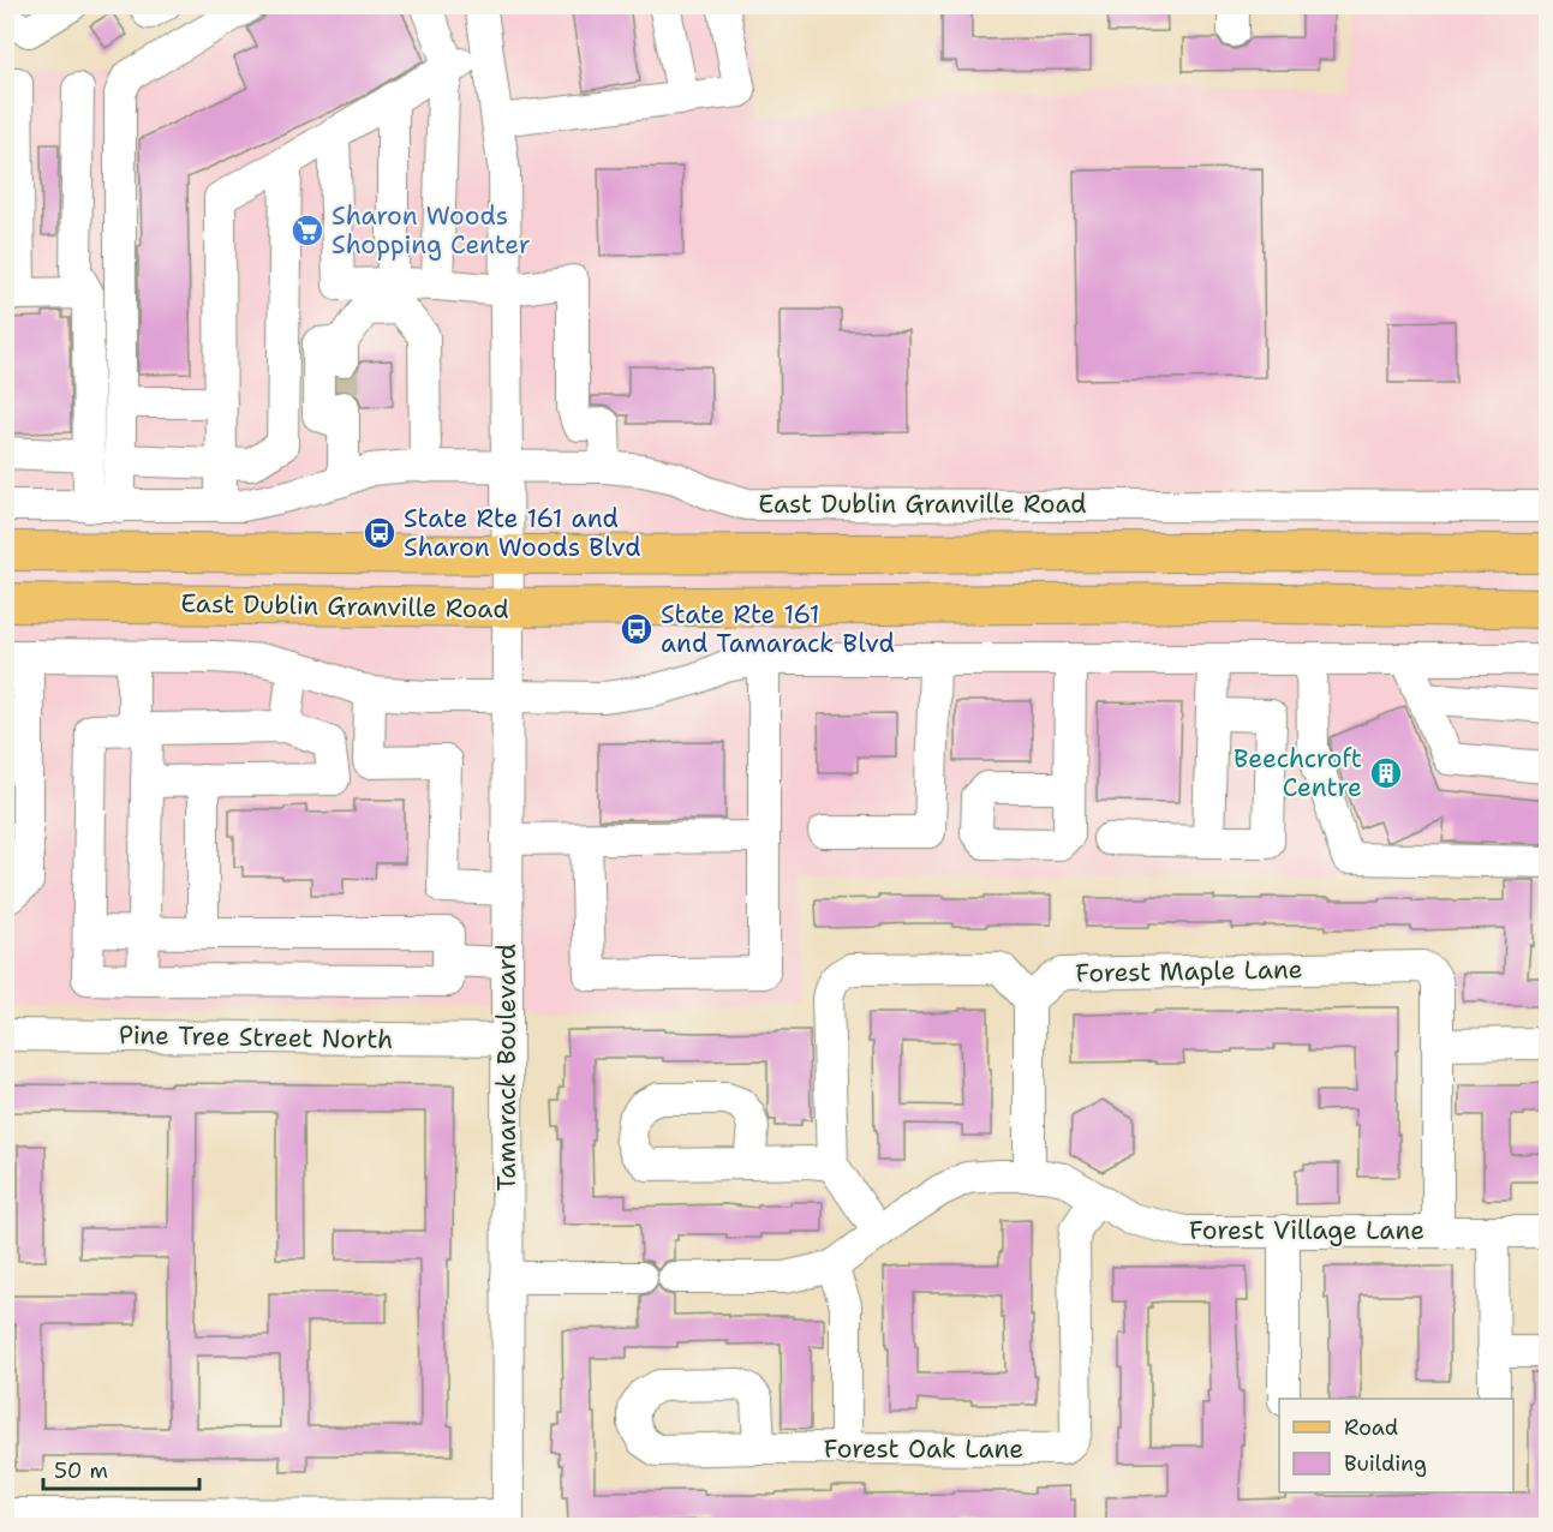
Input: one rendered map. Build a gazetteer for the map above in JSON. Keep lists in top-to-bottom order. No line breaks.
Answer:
{"streets":{"main road":["East Dublin Granville Road"],"street":["Forest Maple Lane","Pine Tree Street North","Tamarack Boulevard","Forest Village Lane","Forest Oak Lane"]},"crossings":[["East Dublin Granville Road","Tamarack Boulevard"],["Pine Tree Street North","Tamarack Boulevard"],["Forest Village Lane","Forest Oak Lane"]],"places":{"supermarket":["Sharon Woods Shopping Center"],"bus stop":["State Rte 161 and Sharon Woods Blvd","State Rte 161 and Tamarack Blvd"],"building":["Beechcroft Centre"]},"legend":["Road","Building"],"scale_bar":"50 m"}
